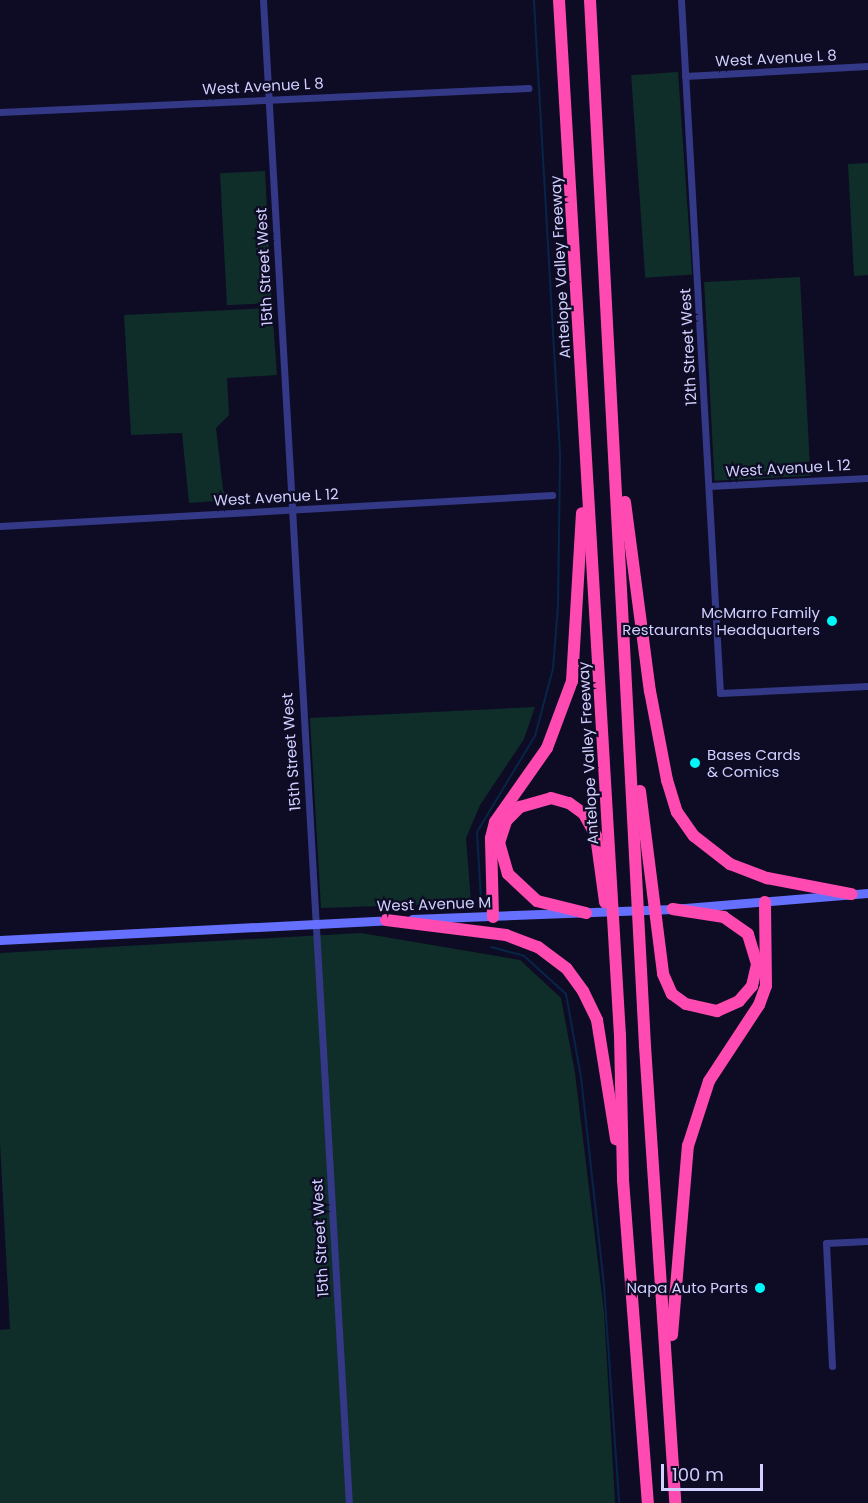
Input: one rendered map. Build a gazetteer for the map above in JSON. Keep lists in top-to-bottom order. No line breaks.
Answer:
{"streets":{"highway":["Antelope Valley Freeway"],"main road":["West Avenue M"],"street":["West Avenue L 8","15th Street West","12th Street West","West Avenue L 12"]},"crossings":[["West Avenue L 8","15th Street West"],["West Avenue L 8","12th Street West"],["15th Street West","West Avenue L 12"],["15th Street West","West Avenue M"],["12th Street West","West Avenue L 12"]],"places":["McMarro Family Restaurants Headquarters","Bases Cards & Comics","Napa Auto Parts"],"scale_bar":"100 m"}
